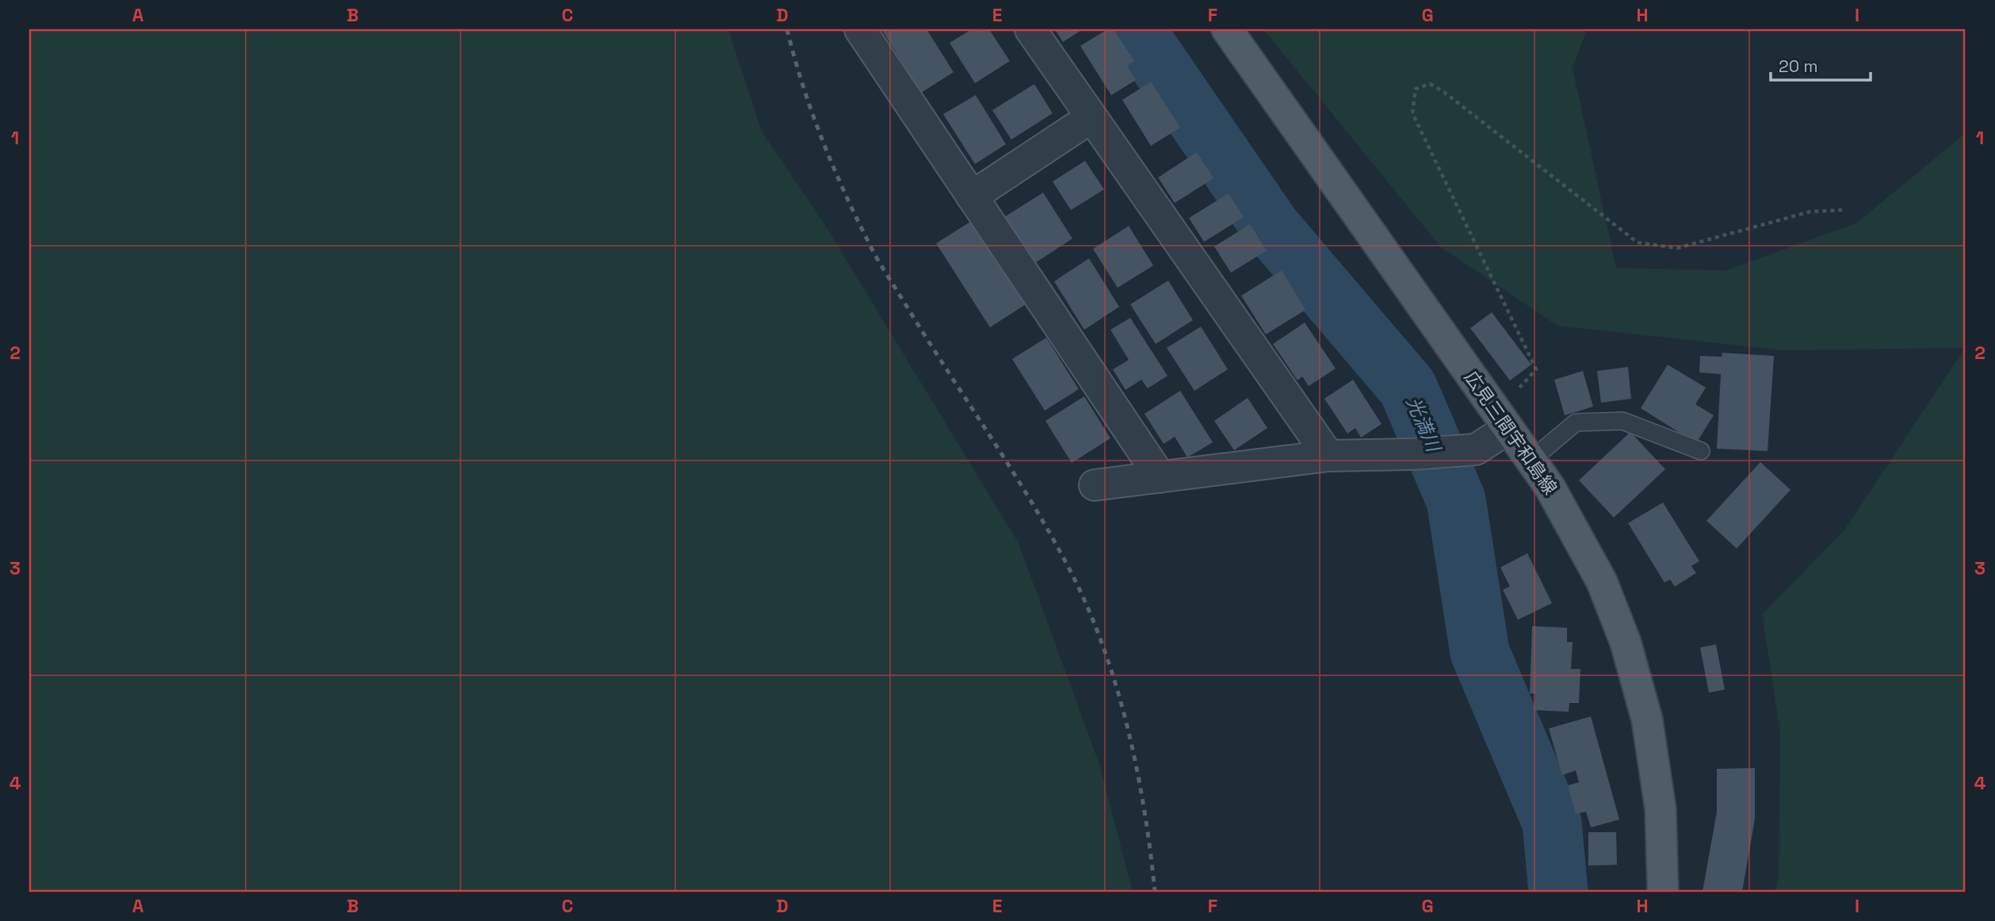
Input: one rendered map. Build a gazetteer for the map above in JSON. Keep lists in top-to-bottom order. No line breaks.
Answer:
{"streets":{"main road":["広見三間宇和島線"]},"water":["光満川"],"scale_bar":"20 m","grid":{"columns":["A","B","C","D","E","F","G","H","I"],"rows":["1","2","3","4"]}}
